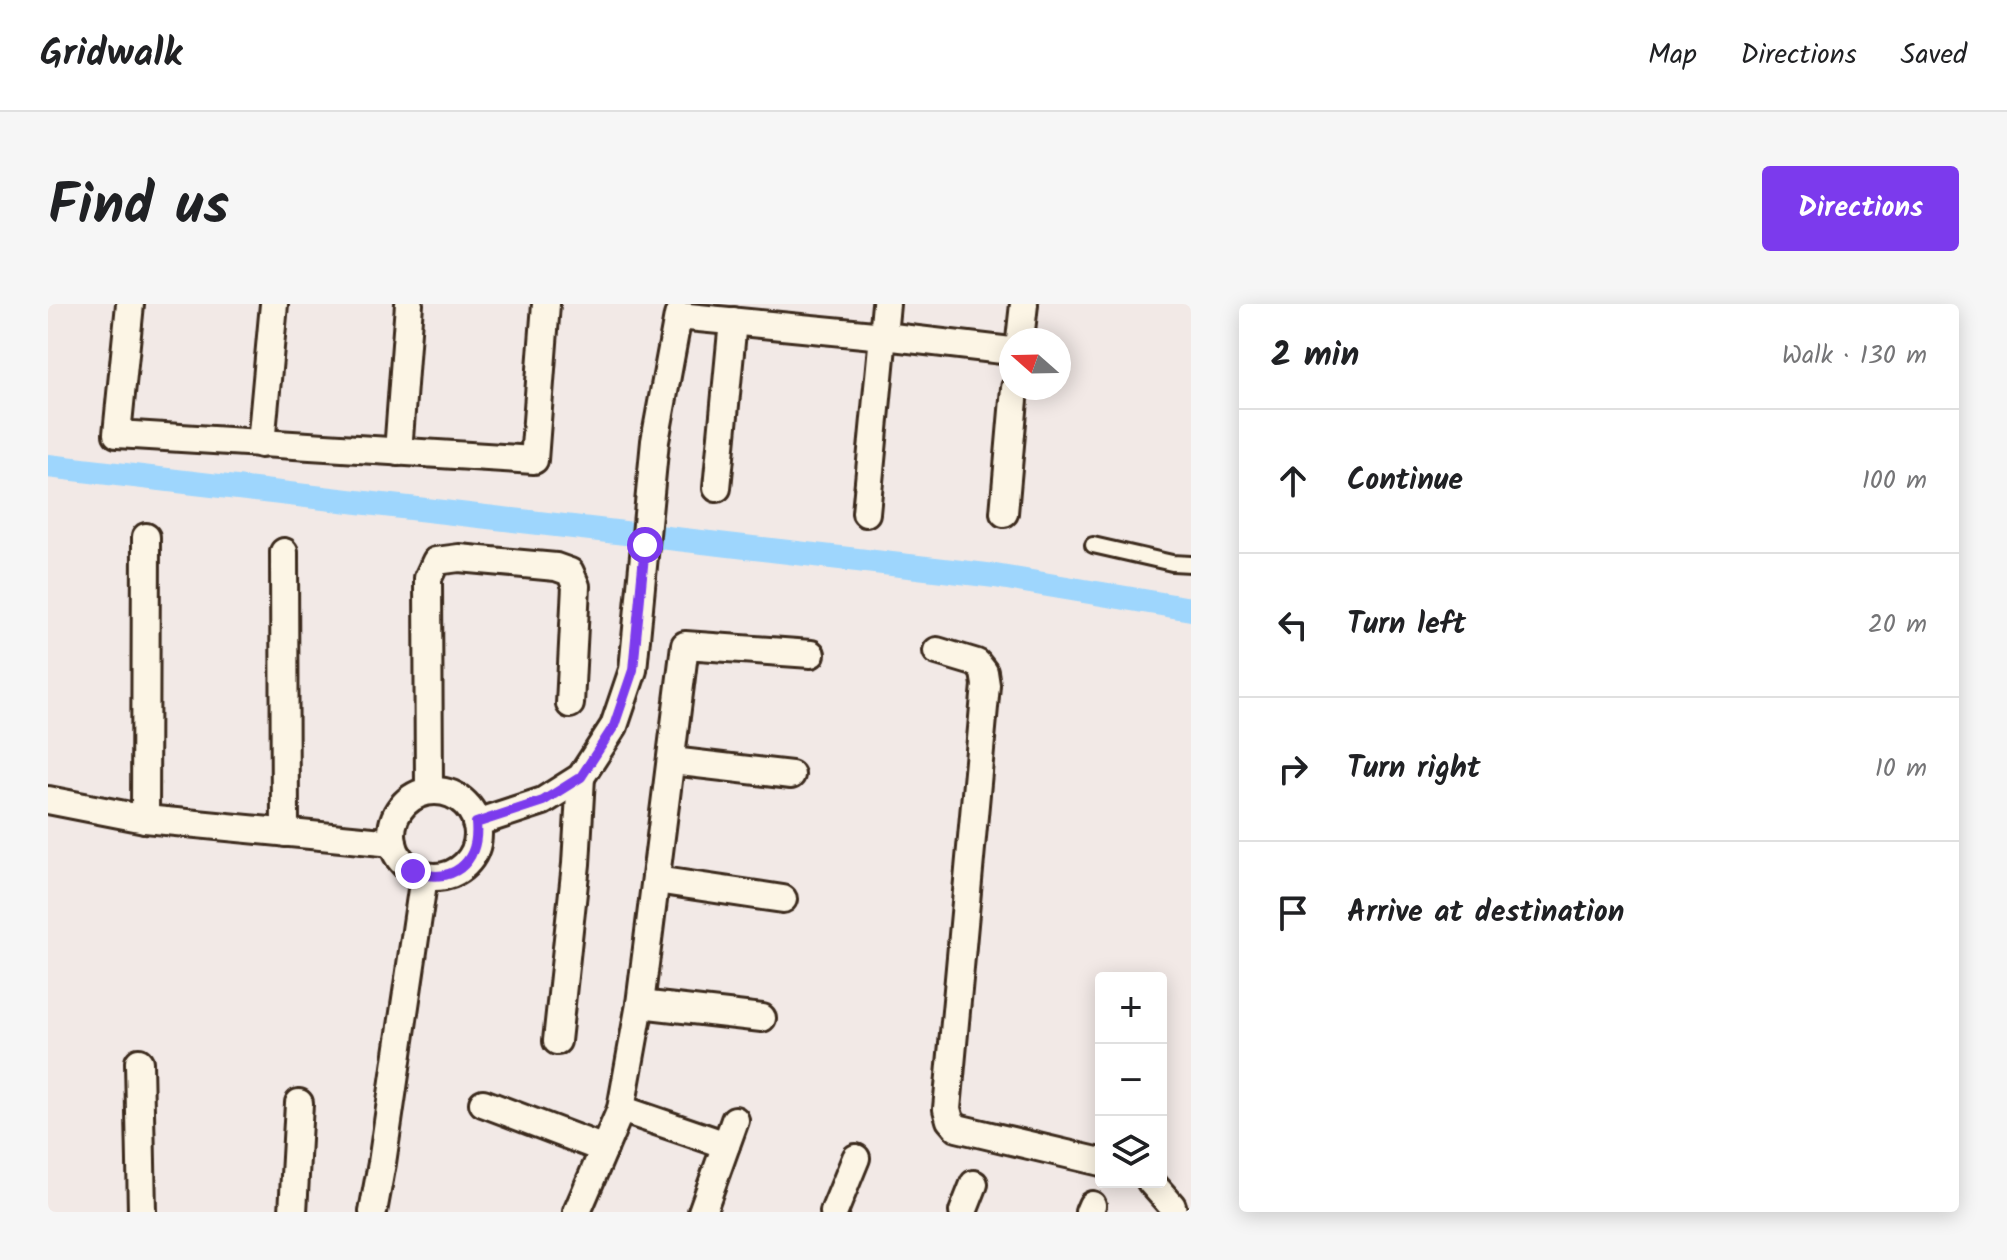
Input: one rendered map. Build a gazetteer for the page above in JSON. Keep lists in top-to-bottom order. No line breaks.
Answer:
{"north":"left","page":{"header":"Gridwalk","nav":["Map","Directions","Saved"],"title":"Find us","buttons":"Directions","heading":["2 min","Walk · 130 m"],"list":[["Continue","100 m"],["Turn left","20 m"],["Turn right","10 m"],"Arrive at destination"],"map_buttons":["+","−"]}}
